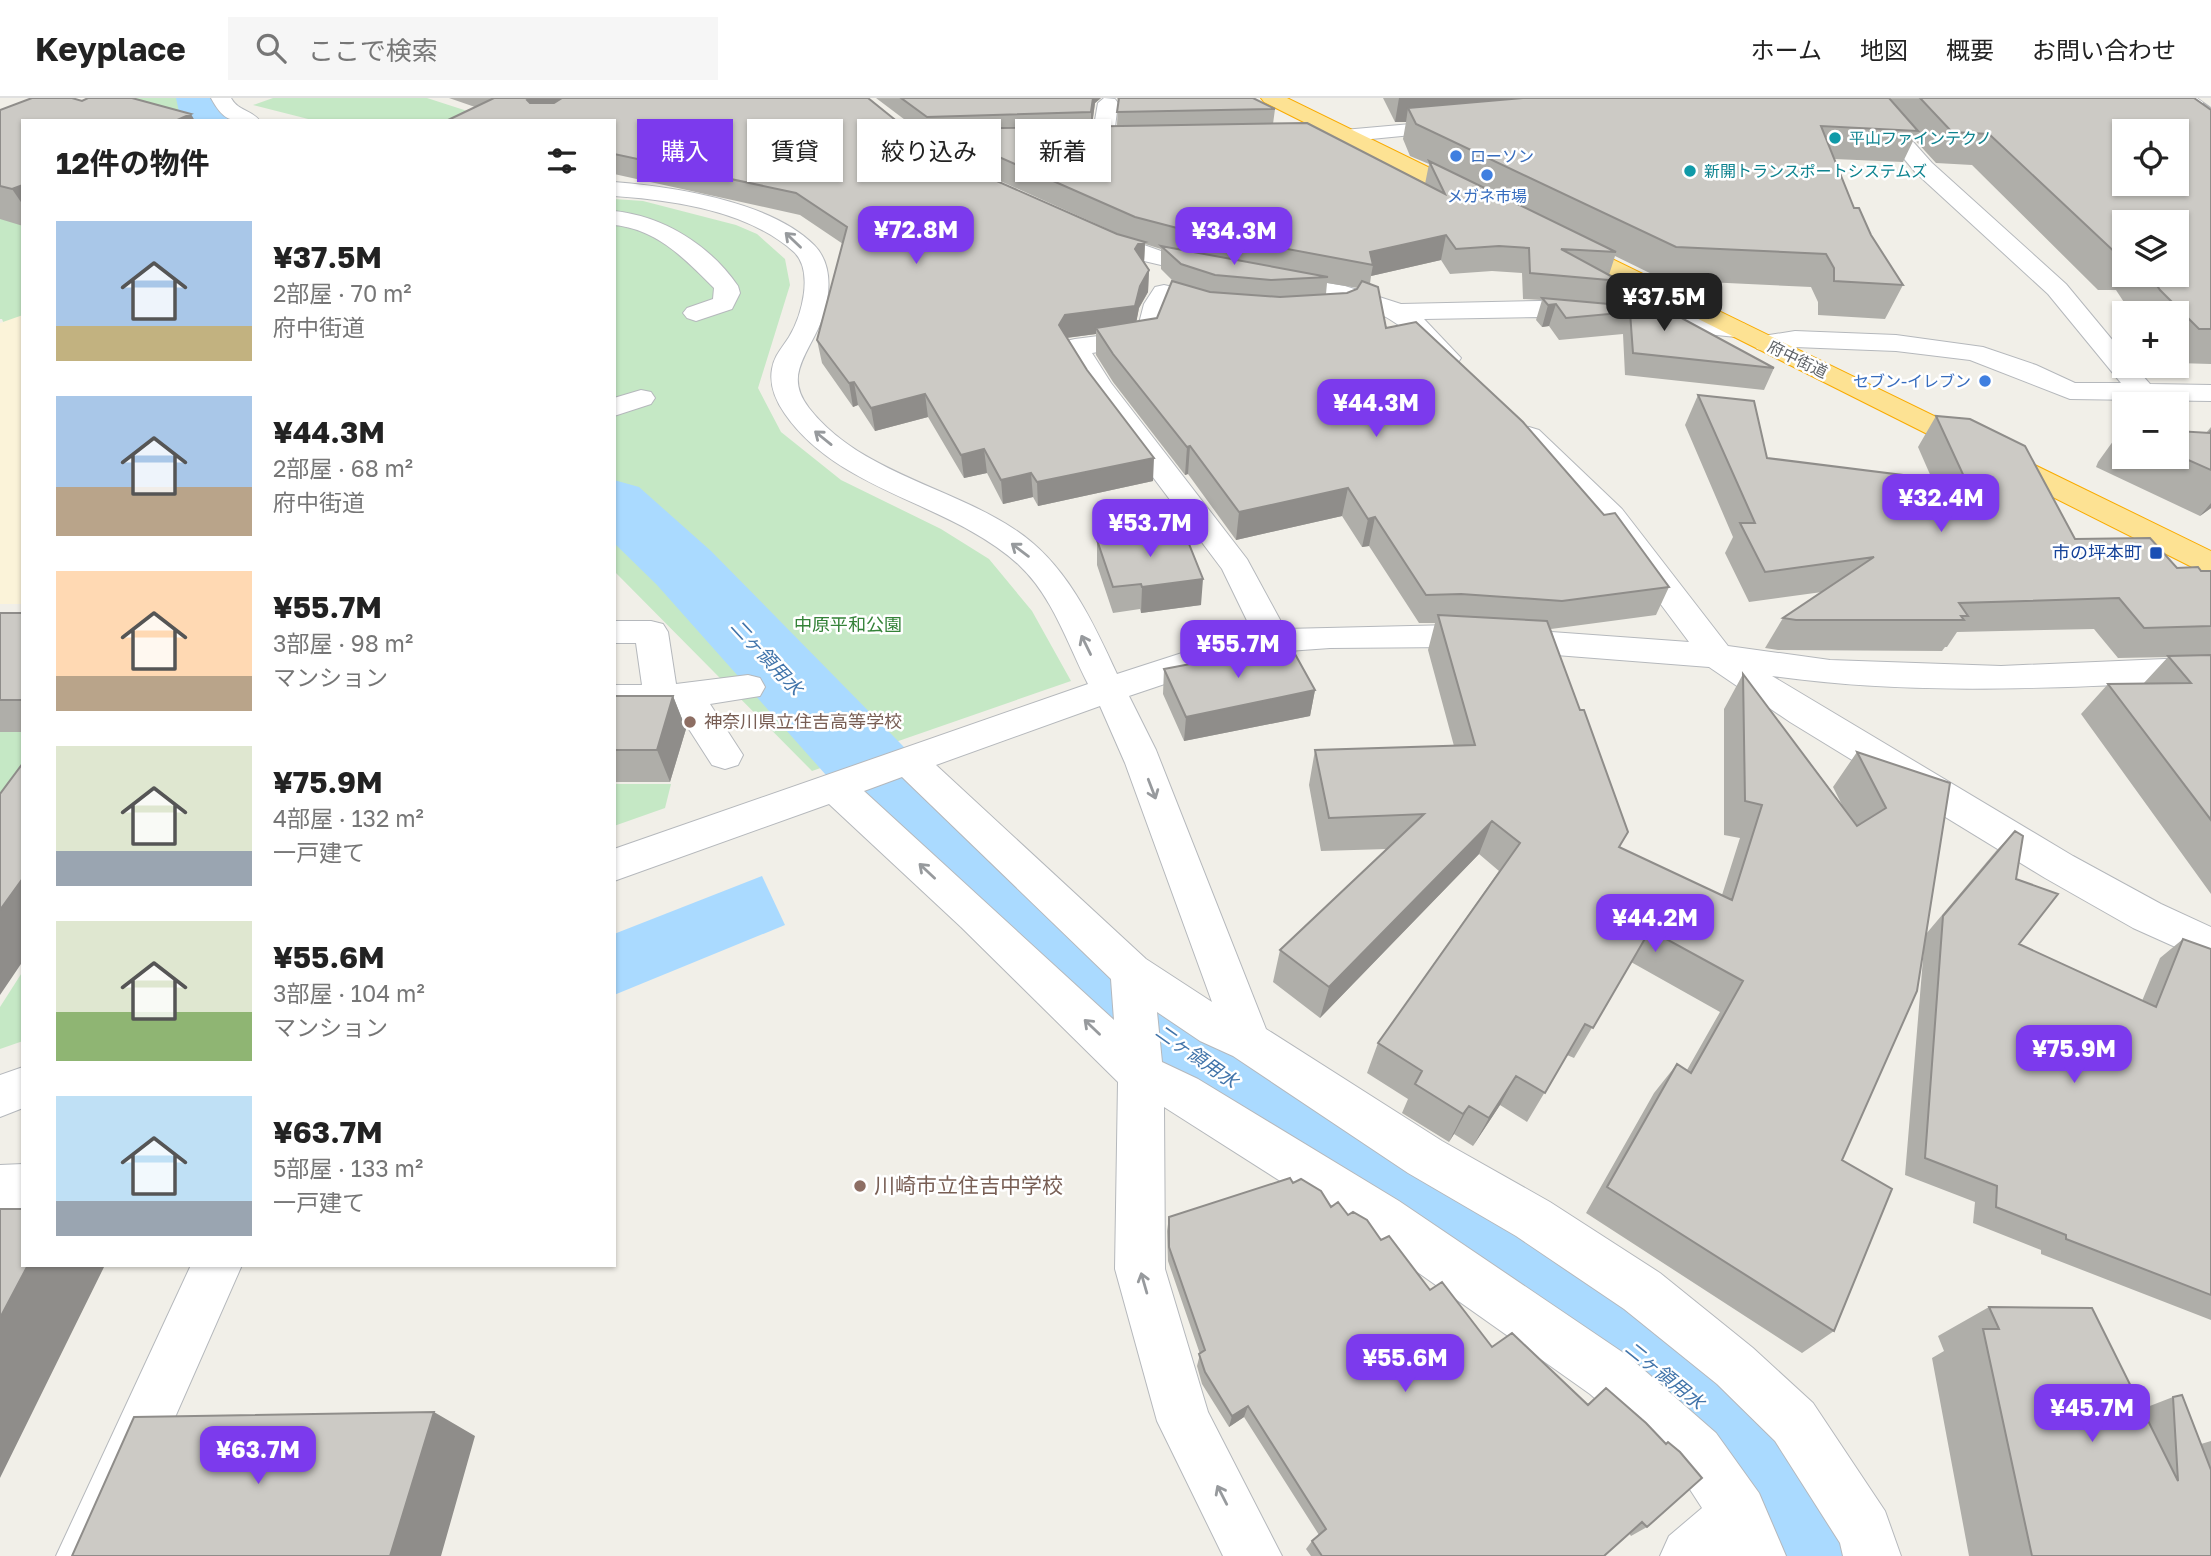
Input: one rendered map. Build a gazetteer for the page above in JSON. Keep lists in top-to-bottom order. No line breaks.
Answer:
{"streets":{"highway":["府中街道"]},"water":["二ヶ領用水"],"parks":["中原平和公園"],"places":{"other":["平山ファインテクノ","ローソン","新開トランスポートシステムズ","メガネ市場","セブン-イレブン","神奈川県立住吉高等学校","川崎市立住吉中学校"],"transit":["市の坪本町"]},"page":{"header":"Keyplace","search":"ここで検索","nav":["ホーム","地図","概要","お問い合わせ"],"map_buttons":["+","−"],"chip":["購入","賃貸","絞り込み","新着"],"heading":"12件の物件","list":[{"name":"¥37.5M","note":"2部屋 · 70 m² · 府中街道"},{"name":"¥44.3M","note":"2部屋 · 68 m² · 府中街道"},{"name":"¥55.7M","note":"3部屋 · 98 m² · マンション"},{"name":"¥75.9M","note":"4部屋 · 132 m² · 一戸建て"},{"name":"¥55.6M","note":"3部屋 · 104 m² · マンション"},{"name":"¥63.7M","note":"5部屋 · 133 m² · 一戸建て"}],"price":["¥72.8M","¥34.3M","¥37.5M","¥44.3M","¥32.4M","¥53.7M","¥55.7M","¥44.2M","¥75.9M","¥55.6M","¥45.7M","¥63.7M"]}}
